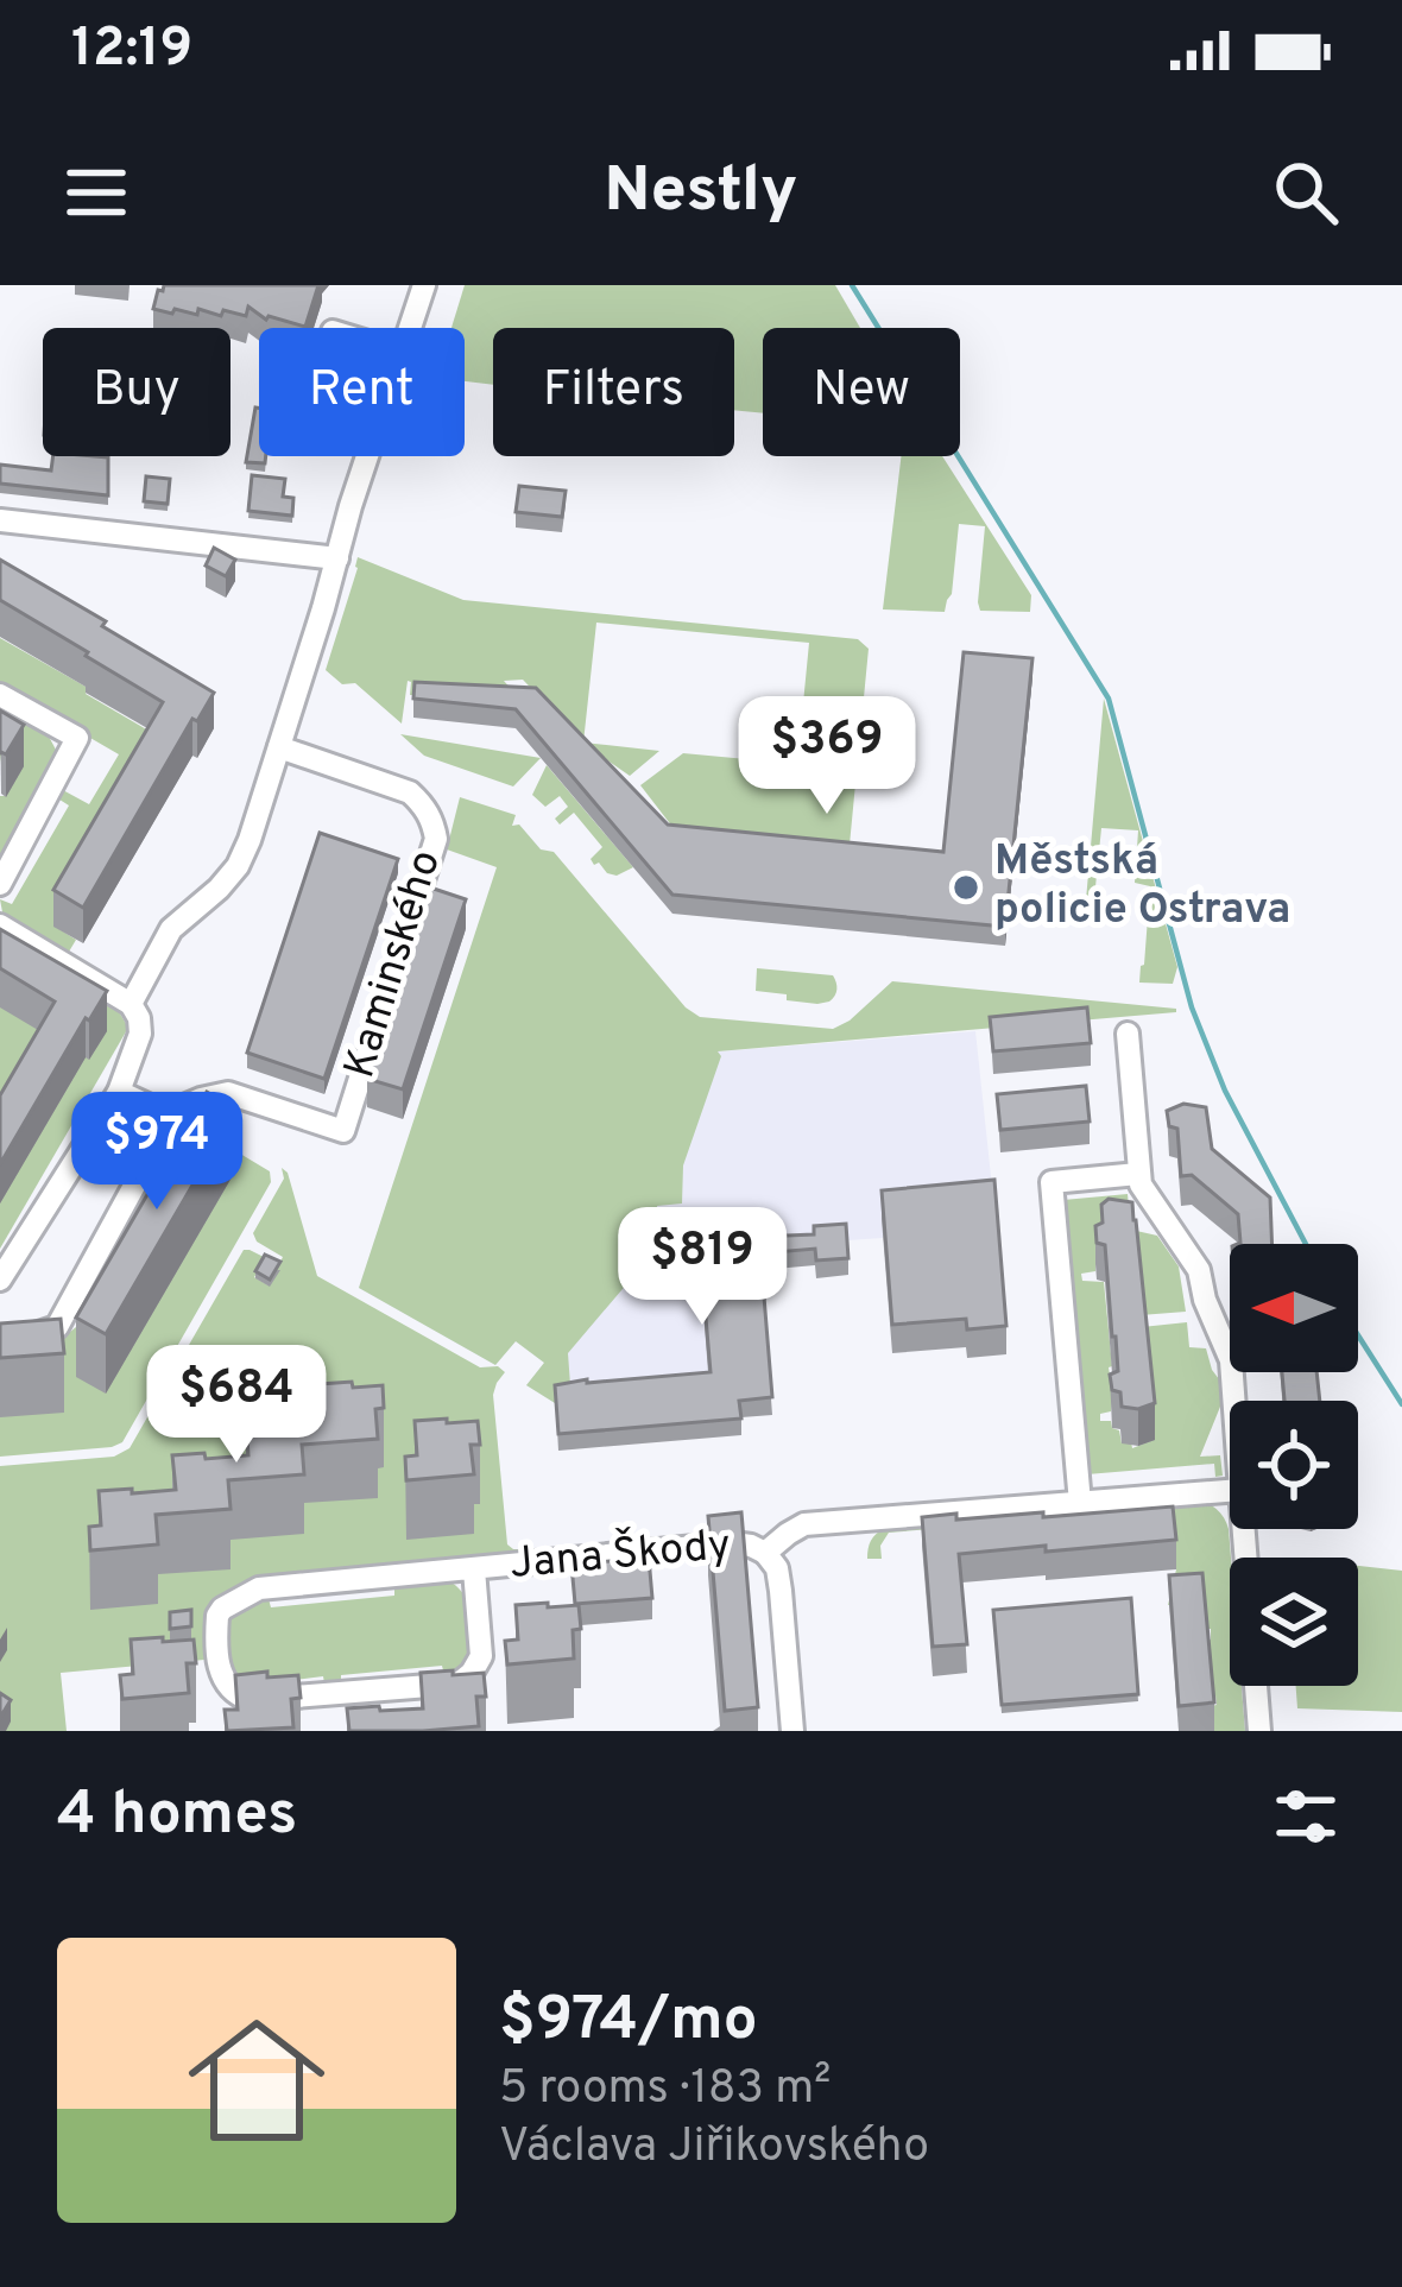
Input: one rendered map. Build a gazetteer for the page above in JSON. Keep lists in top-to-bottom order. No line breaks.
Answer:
{"streets":{"street":["Kaminského","Jana Škody"]},"places":["Městská policie Ostrava"],"north":"left","page":{"status":"12:19","header":"Nestly","chip":["Buy","Rent","Filters","New"],"price":["$369","$974","$819","$684"],"heading":"4 homes","list":[{"name":"$974/mo","note":"5 rooms · 183 m² · Václava Jiřikovského"}]}}
